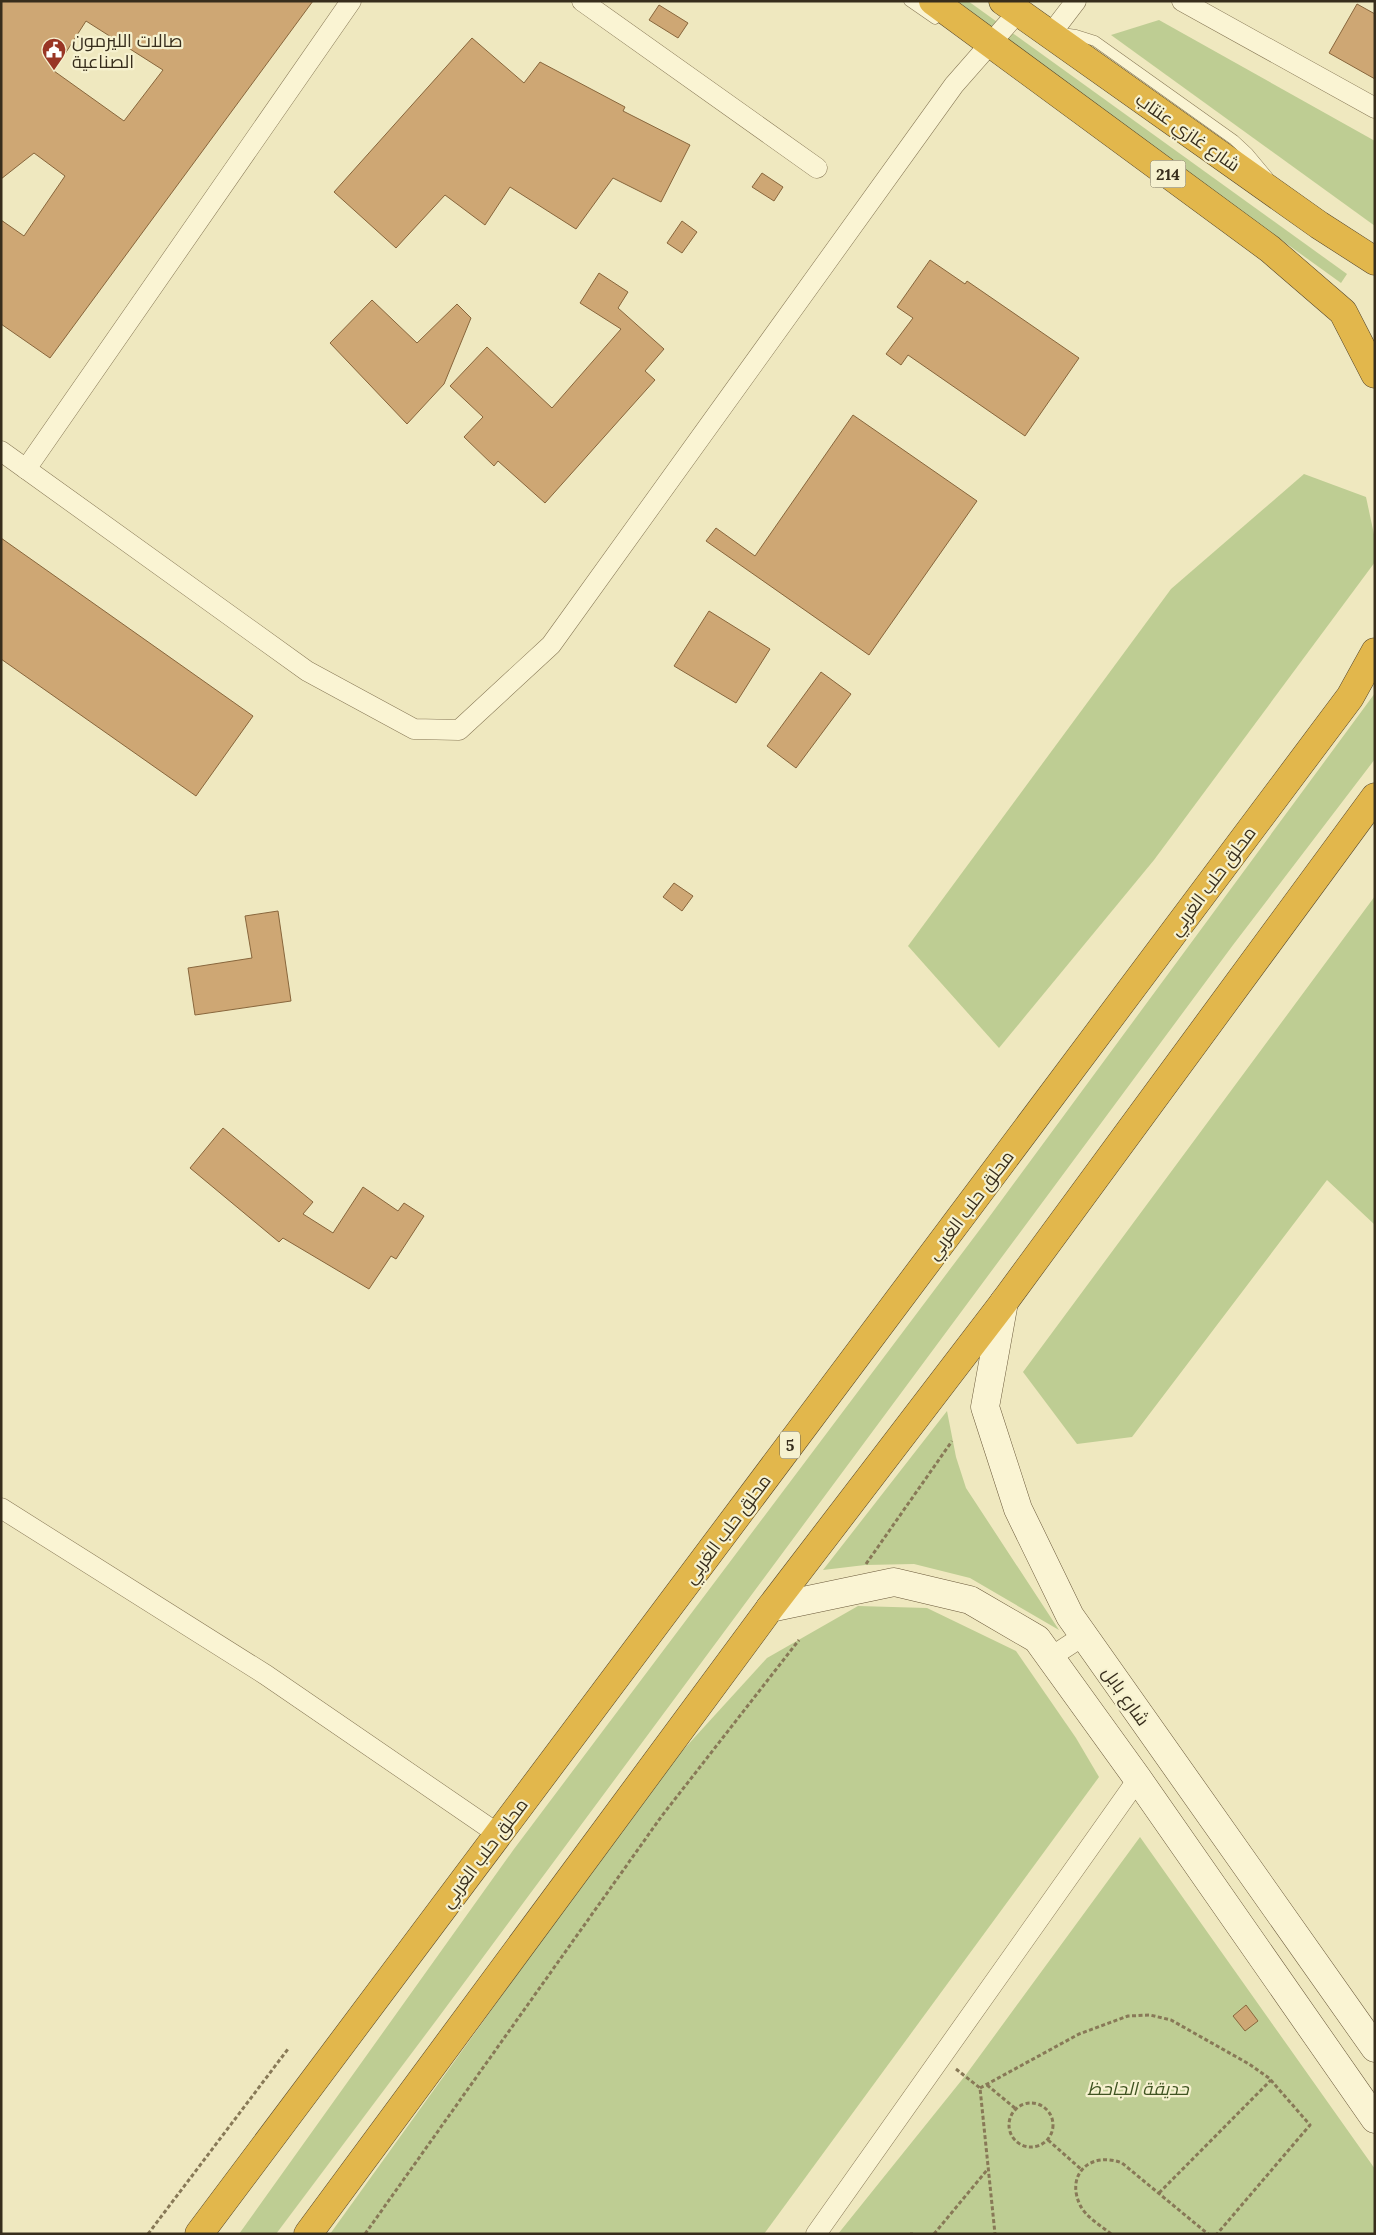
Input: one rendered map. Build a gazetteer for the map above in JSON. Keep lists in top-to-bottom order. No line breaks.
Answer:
{"streets":{"highway":["شارع غازي عنتاب","214","محلق حلب الغربي","5"],"street":["شارع بابل"]},"parks":["حديقة الجاحظ"],"places":{"public building":["صالات الليرمون الصناعية"]}}
